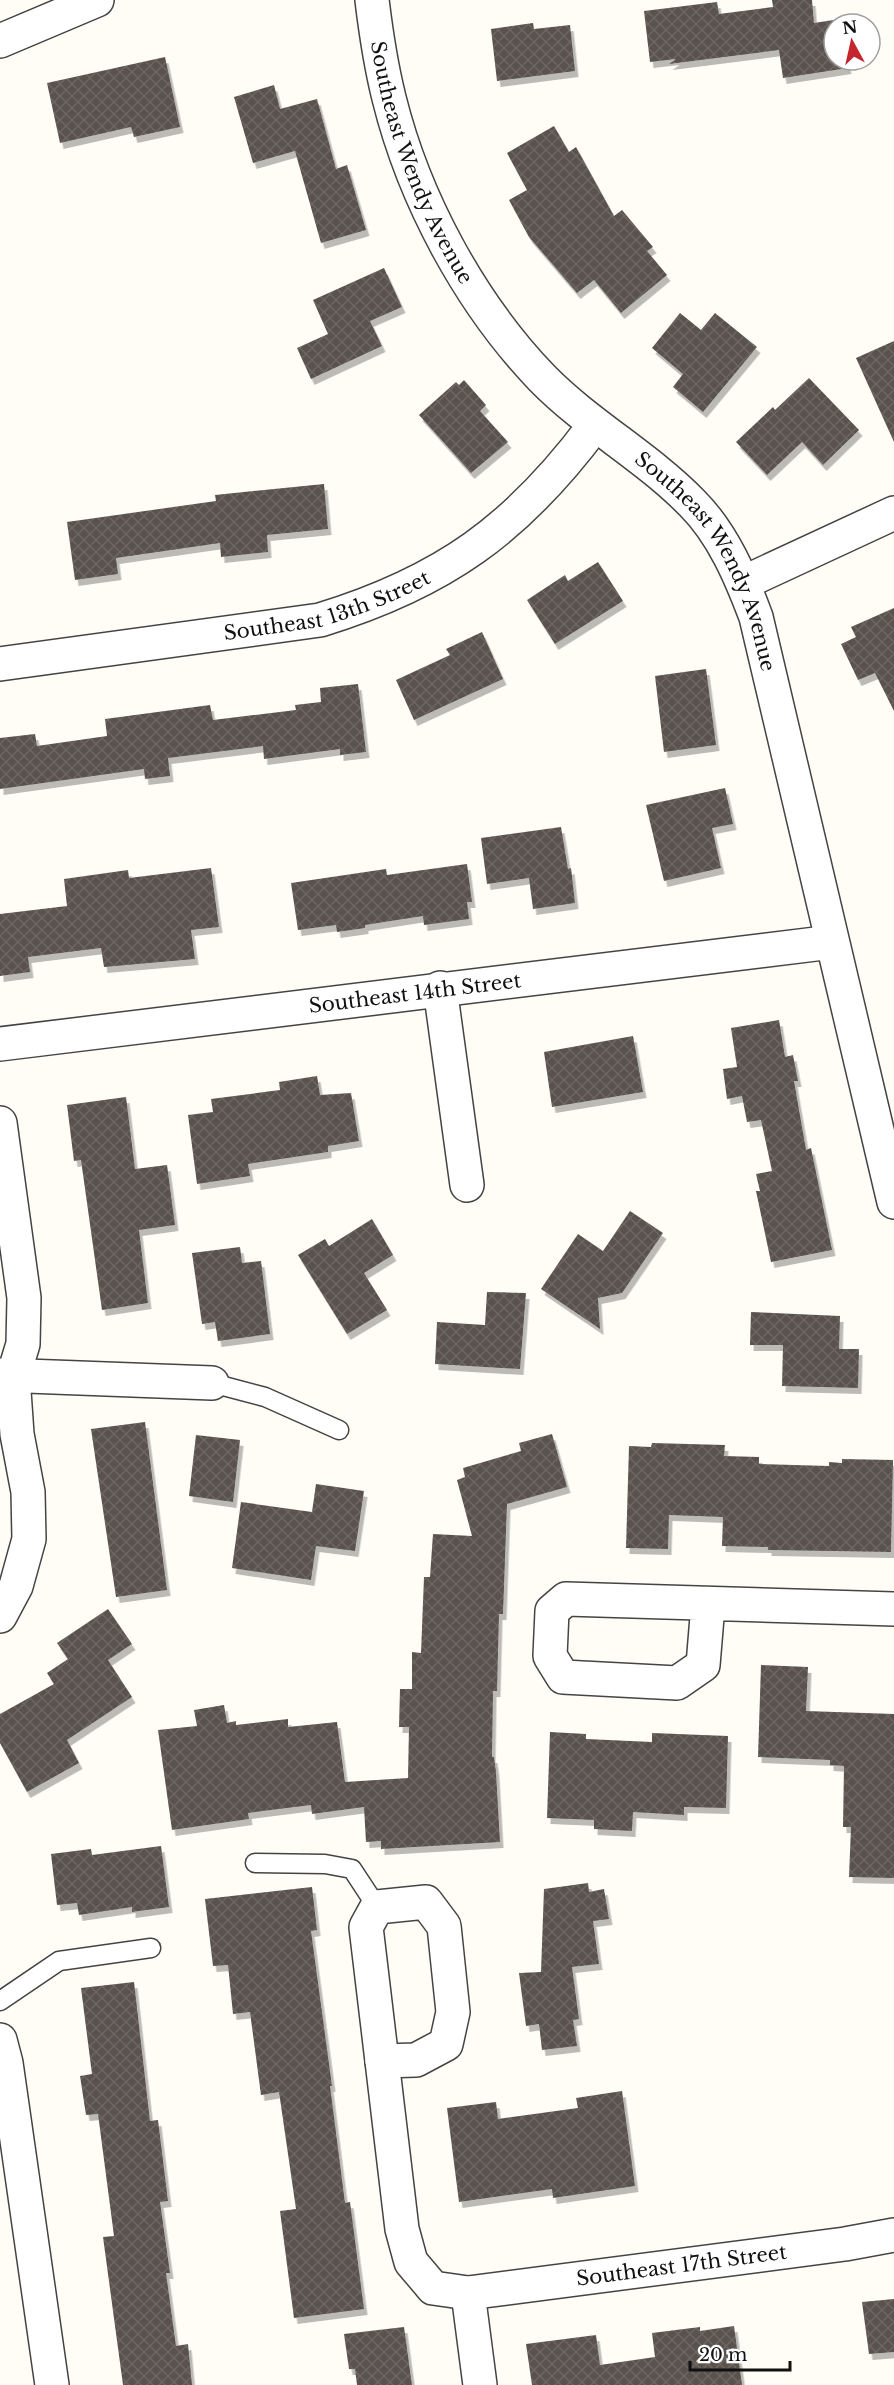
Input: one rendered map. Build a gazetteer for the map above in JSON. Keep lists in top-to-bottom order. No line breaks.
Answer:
{"streets":{"street":["Southeast Wendy Avenue","Southeast 13th Street","Southeast 14th Street","Southeast 17th Street"]},"crossings":[["Southeast Wendy Avenue","Southeast 13th Street"],["Southeast Wendy Avenue","Southeast 14th Street"]],"scale_bar":"20 m","north":"top"}
